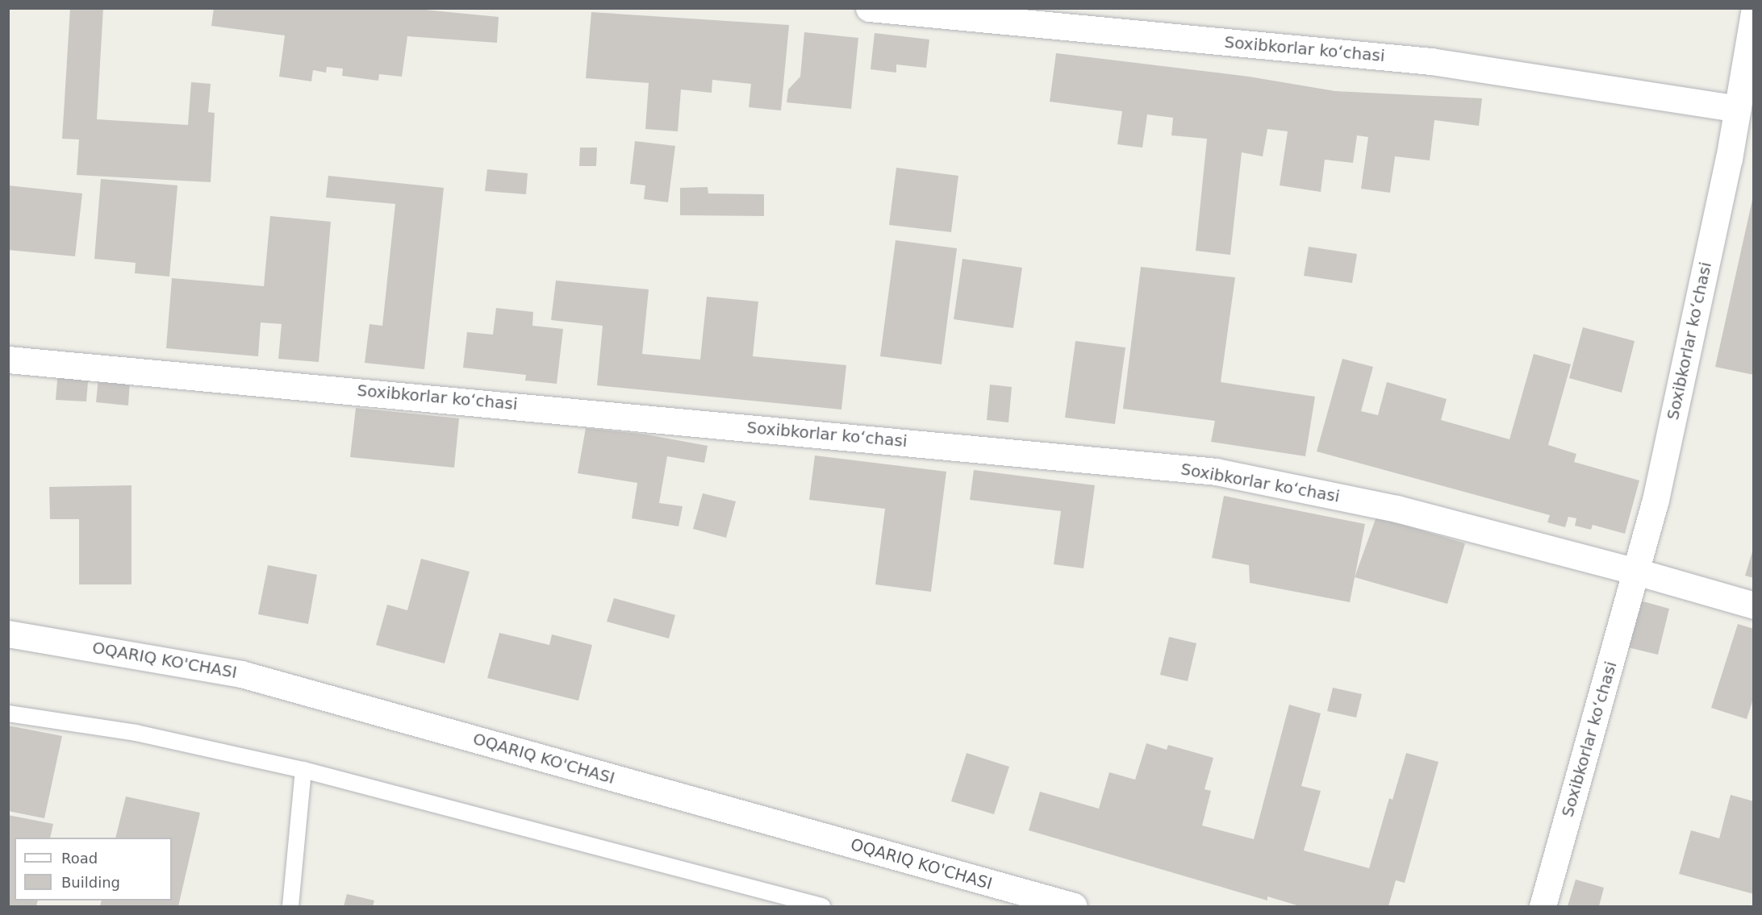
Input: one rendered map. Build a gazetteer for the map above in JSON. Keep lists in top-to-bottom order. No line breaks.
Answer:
{"streets":{"street":["Soxibkorlar koʻchasi","OQARIQ KO'CHASI"]},"legend":["Road","Building"]}
